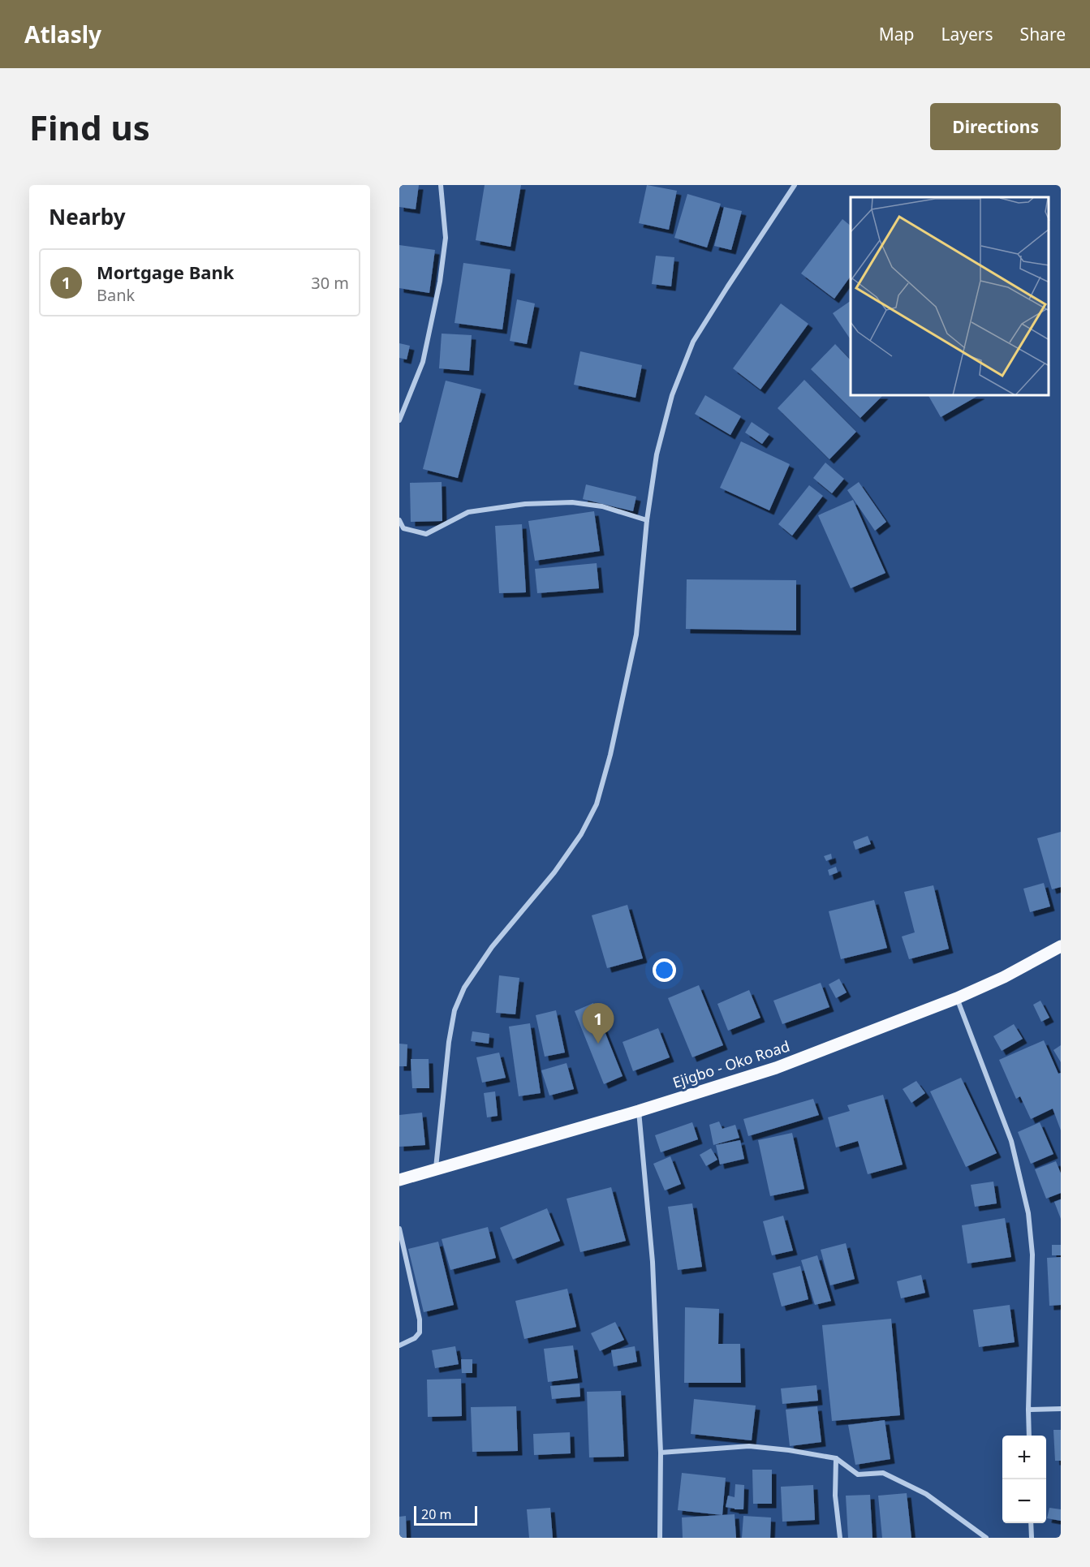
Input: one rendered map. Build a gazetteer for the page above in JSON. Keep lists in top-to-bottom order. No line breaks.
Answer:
{"streets":{"main road":["Ejigbo - Oko Road"]},"scale_bar":"20 m","page":{"header":"Atlasly","nav":["Map","Layers","Share"],"buttons":"Directions","title":"Find us","heading":"Nearby","list":[{"mark":"1","name":"Mortgage Bank","note":"Bank","value":"30 m"}],"pins":"1","map_buttons":["+","−"],"scale":"20 m"}}
